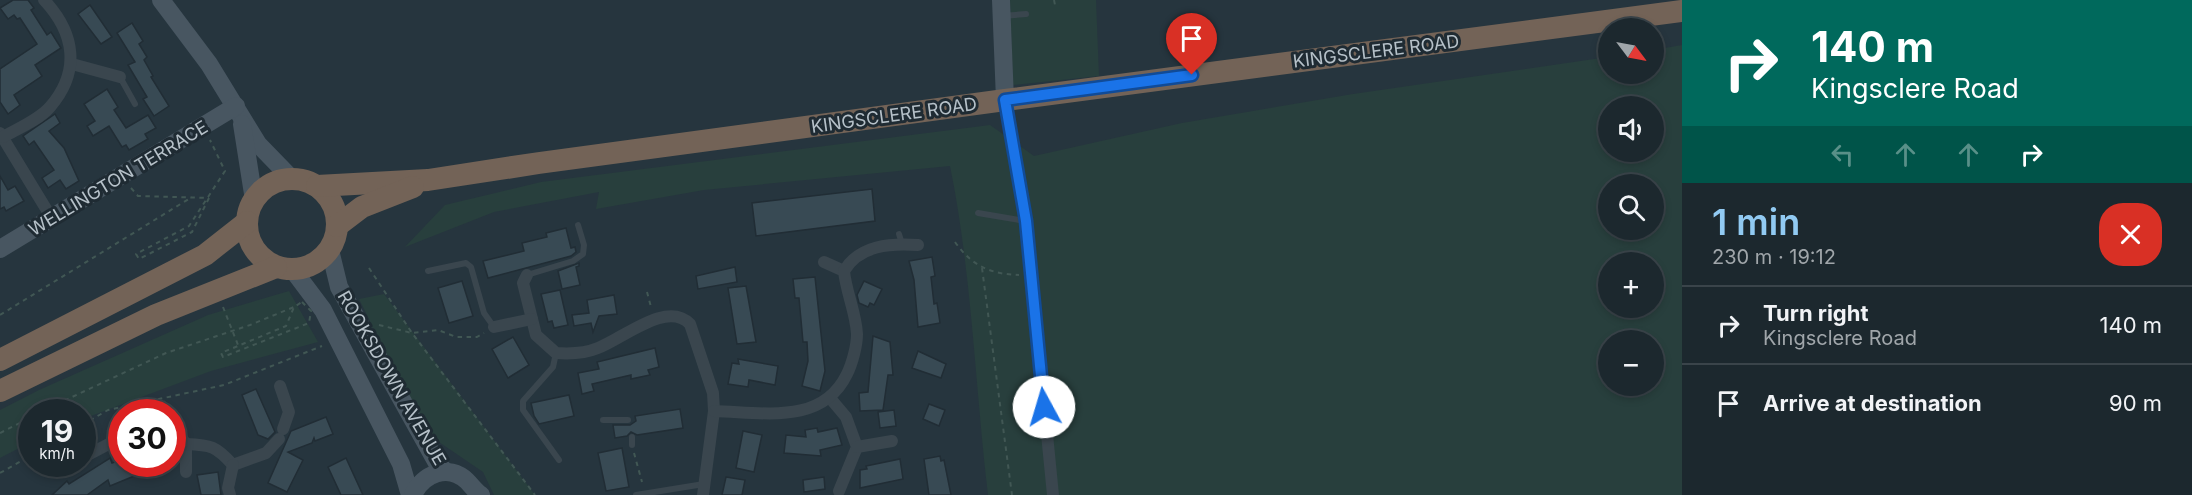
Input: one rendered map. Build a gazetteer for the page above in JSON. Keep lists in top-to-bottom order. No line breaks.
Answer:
{"streets":{"highway":["KINGSCLERE ROAD"],"street":["WELLINGTON TERRACE","ROOKSDOWN AVENUE"]},"crossings":[["KINGSCLERE ROAD","ROOKSDOWN AVENUE"]],"north":"bottom right","page":{"turn":["140 m","Kingsclere Road"],"map_buttons":["+","−"],"heading":["1 min","230 m · 19:12"],"list":[{"name":"Turn right","note":"Kingsclere Road","value":"140 m"},{"name":"Arrive at destination","value":"90 m"}],"speed":"19 km/h","limit":"30"}}
